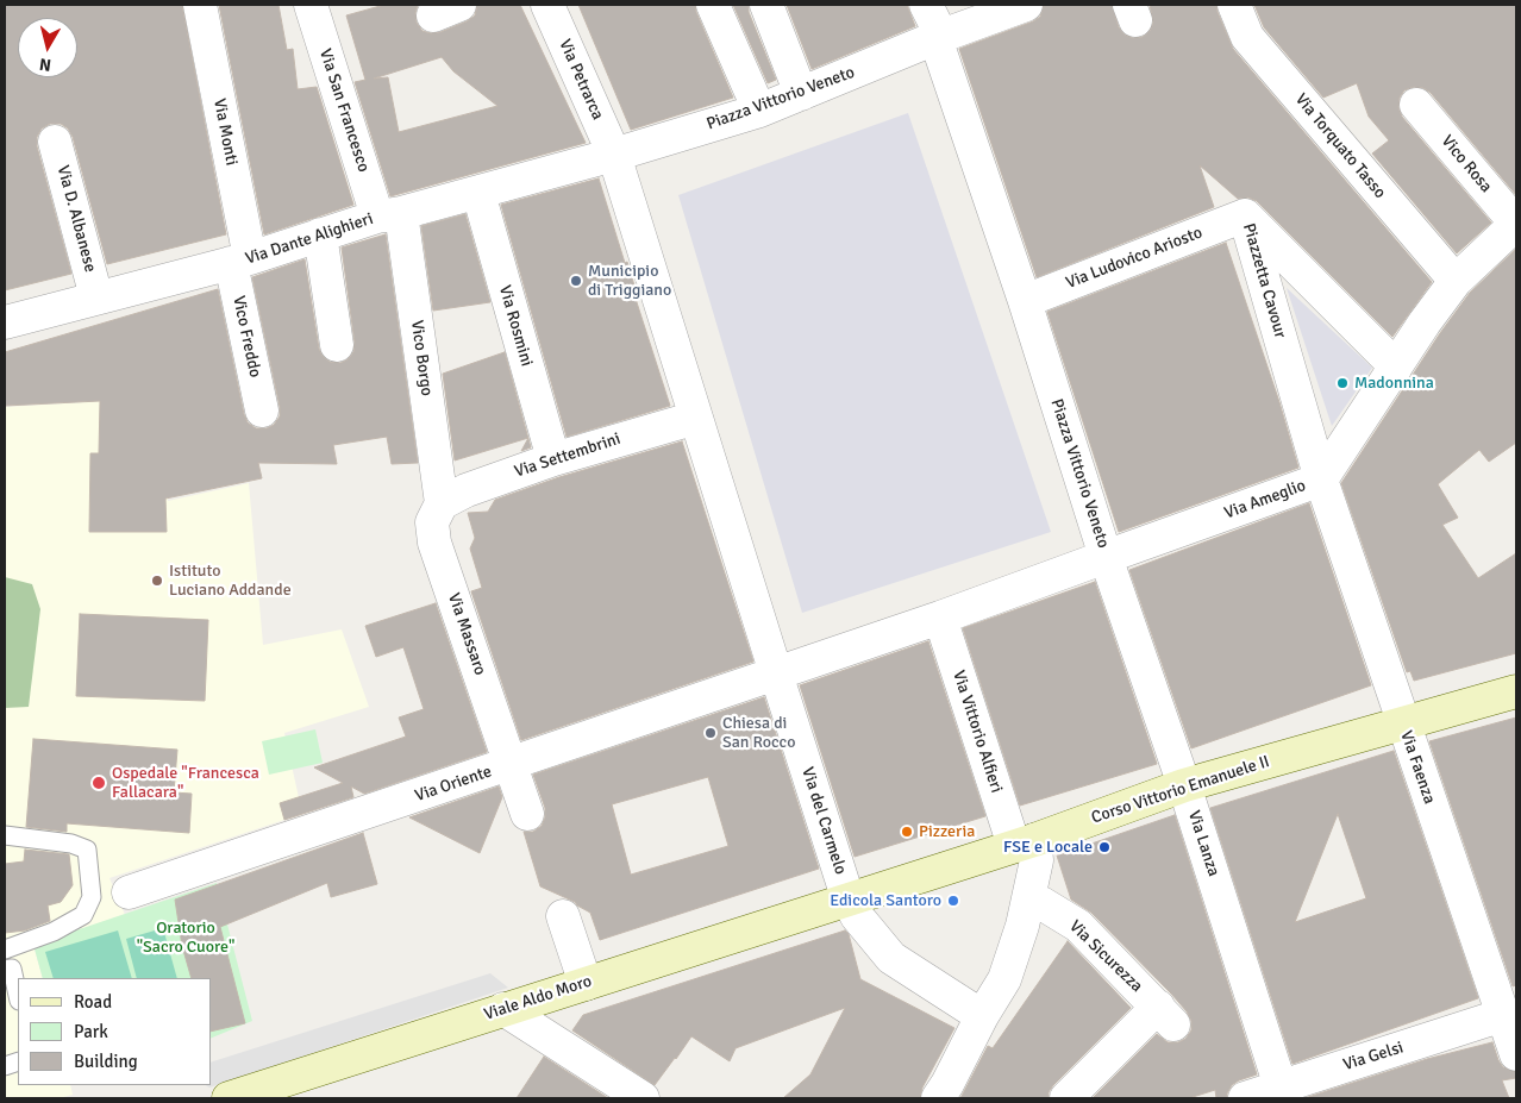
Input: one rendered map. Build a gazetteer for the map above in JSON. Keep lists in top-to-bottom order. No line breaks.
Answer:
{"streets":{"street":["Via Petrarca","Piazza Vittorio Veneto","Via San Francesco","Via Monti","Via Torquato Tasso","Vico Rosa","Via D. Albanese","Via Dante Alighieri","Via Ludovico Ariosto","Piazzetta Cavour","Via Rosmini","Vico Freddo","Vico Borgo","Via Settembrini","Via Ameglio","Via Massaro","Via Vittorio Alfieri","Via Faenza","Via Oriente","Corso Vittorio Emanuele II","Via del Carmelo","Via Lanza","Via Sicurezza","Viale Aldo Moro","Via Gelsi"]},"crossings":[["Via Petrarca","Piazza Vittorio Veneto"],["Via Petrarca","Via Dante Alighieri"],["Piazza Vittorio Veneto","Via Dante Alighieri"],["Piazza Vittorio Veneto","Via Ludovico Ariosto"],["Piazza Vittorio Veneto","Via Ameglio"],["Piazza Vittorio Veneto","Via Vittorio Alfieri"],["Piazza Vittorio Veneto","Via Oriente"],["Piazza Vittorio Veneto","Via del Carmelo"],["Piazza Vittorio Veneto","Via Lanza"],["Via San Francesco","Via Dante Alighieri"],["Via San Francesco","Vico Borgo"],["Via Monti","Via Dante Alighieri"],["Via Monti","Vico Freddo"],["Via Torquato Tasso","Via Ameglio"],["Vico Rosa","Via Ameglio"],["Via D. Albanese","Via Dante Alighieri"],["Via Dante Alighieri","Via Rosmini"],["Via Dante Alighieri","Vico Freddo"],["Via Dante Alighieri","Vico Borgo"],["Via Ludovico Ariosto","Piazzetta Cavour"],["Piazzetta Cavour","Via Ameglio"],["Piazzetta Cavour","Via Faenza"],["Via Rosmini","Via Settembrini"],["Vico Borgo","Via Settembrini"],["Vico Borgo","Via Massaro"],["Via Settembrini","Via Massaro"],["Via Ameglio","Via Faenza"],["Via Ameglio","Via Lanza"],["Via Massaro","Via Oriente"],["Via Vittorio Alfieri","Corso Vittorio Emanuele II"],["Via Vittorio Alfieri","Via del Carmelo"],["Via Vittorio Alfieri","Via Sicurezza"],["Via Faenza","Corso Vittorio Emanuele II"],["Via Faenza","Via Gelsi"],["Via Oriente","Via del Carmelo"],["Corso Vittorio Emanuele II","Via del Carmelo"],["Corso Vittorio Emanuele II","Via Lanza"],["Corso Vittorio Emanuele II","Viale Aldo Moro"],["Via del Carmelo","Viale Aldo Moro"],["Via Lanza","Via Gelsi"]],"parks":["Oratorio \"Sacro Cuore\""],"places":["Municipio di Triggiano","Madonnina","Istituto Luciano Addande","Chiesa di San Rocco","Ospedale \"Francesca Fallacara\"","Pizzeria","FSE e Locale","Edicola Santoro"],"legend":["Road","Park","Building"],"north":"bottom"}
